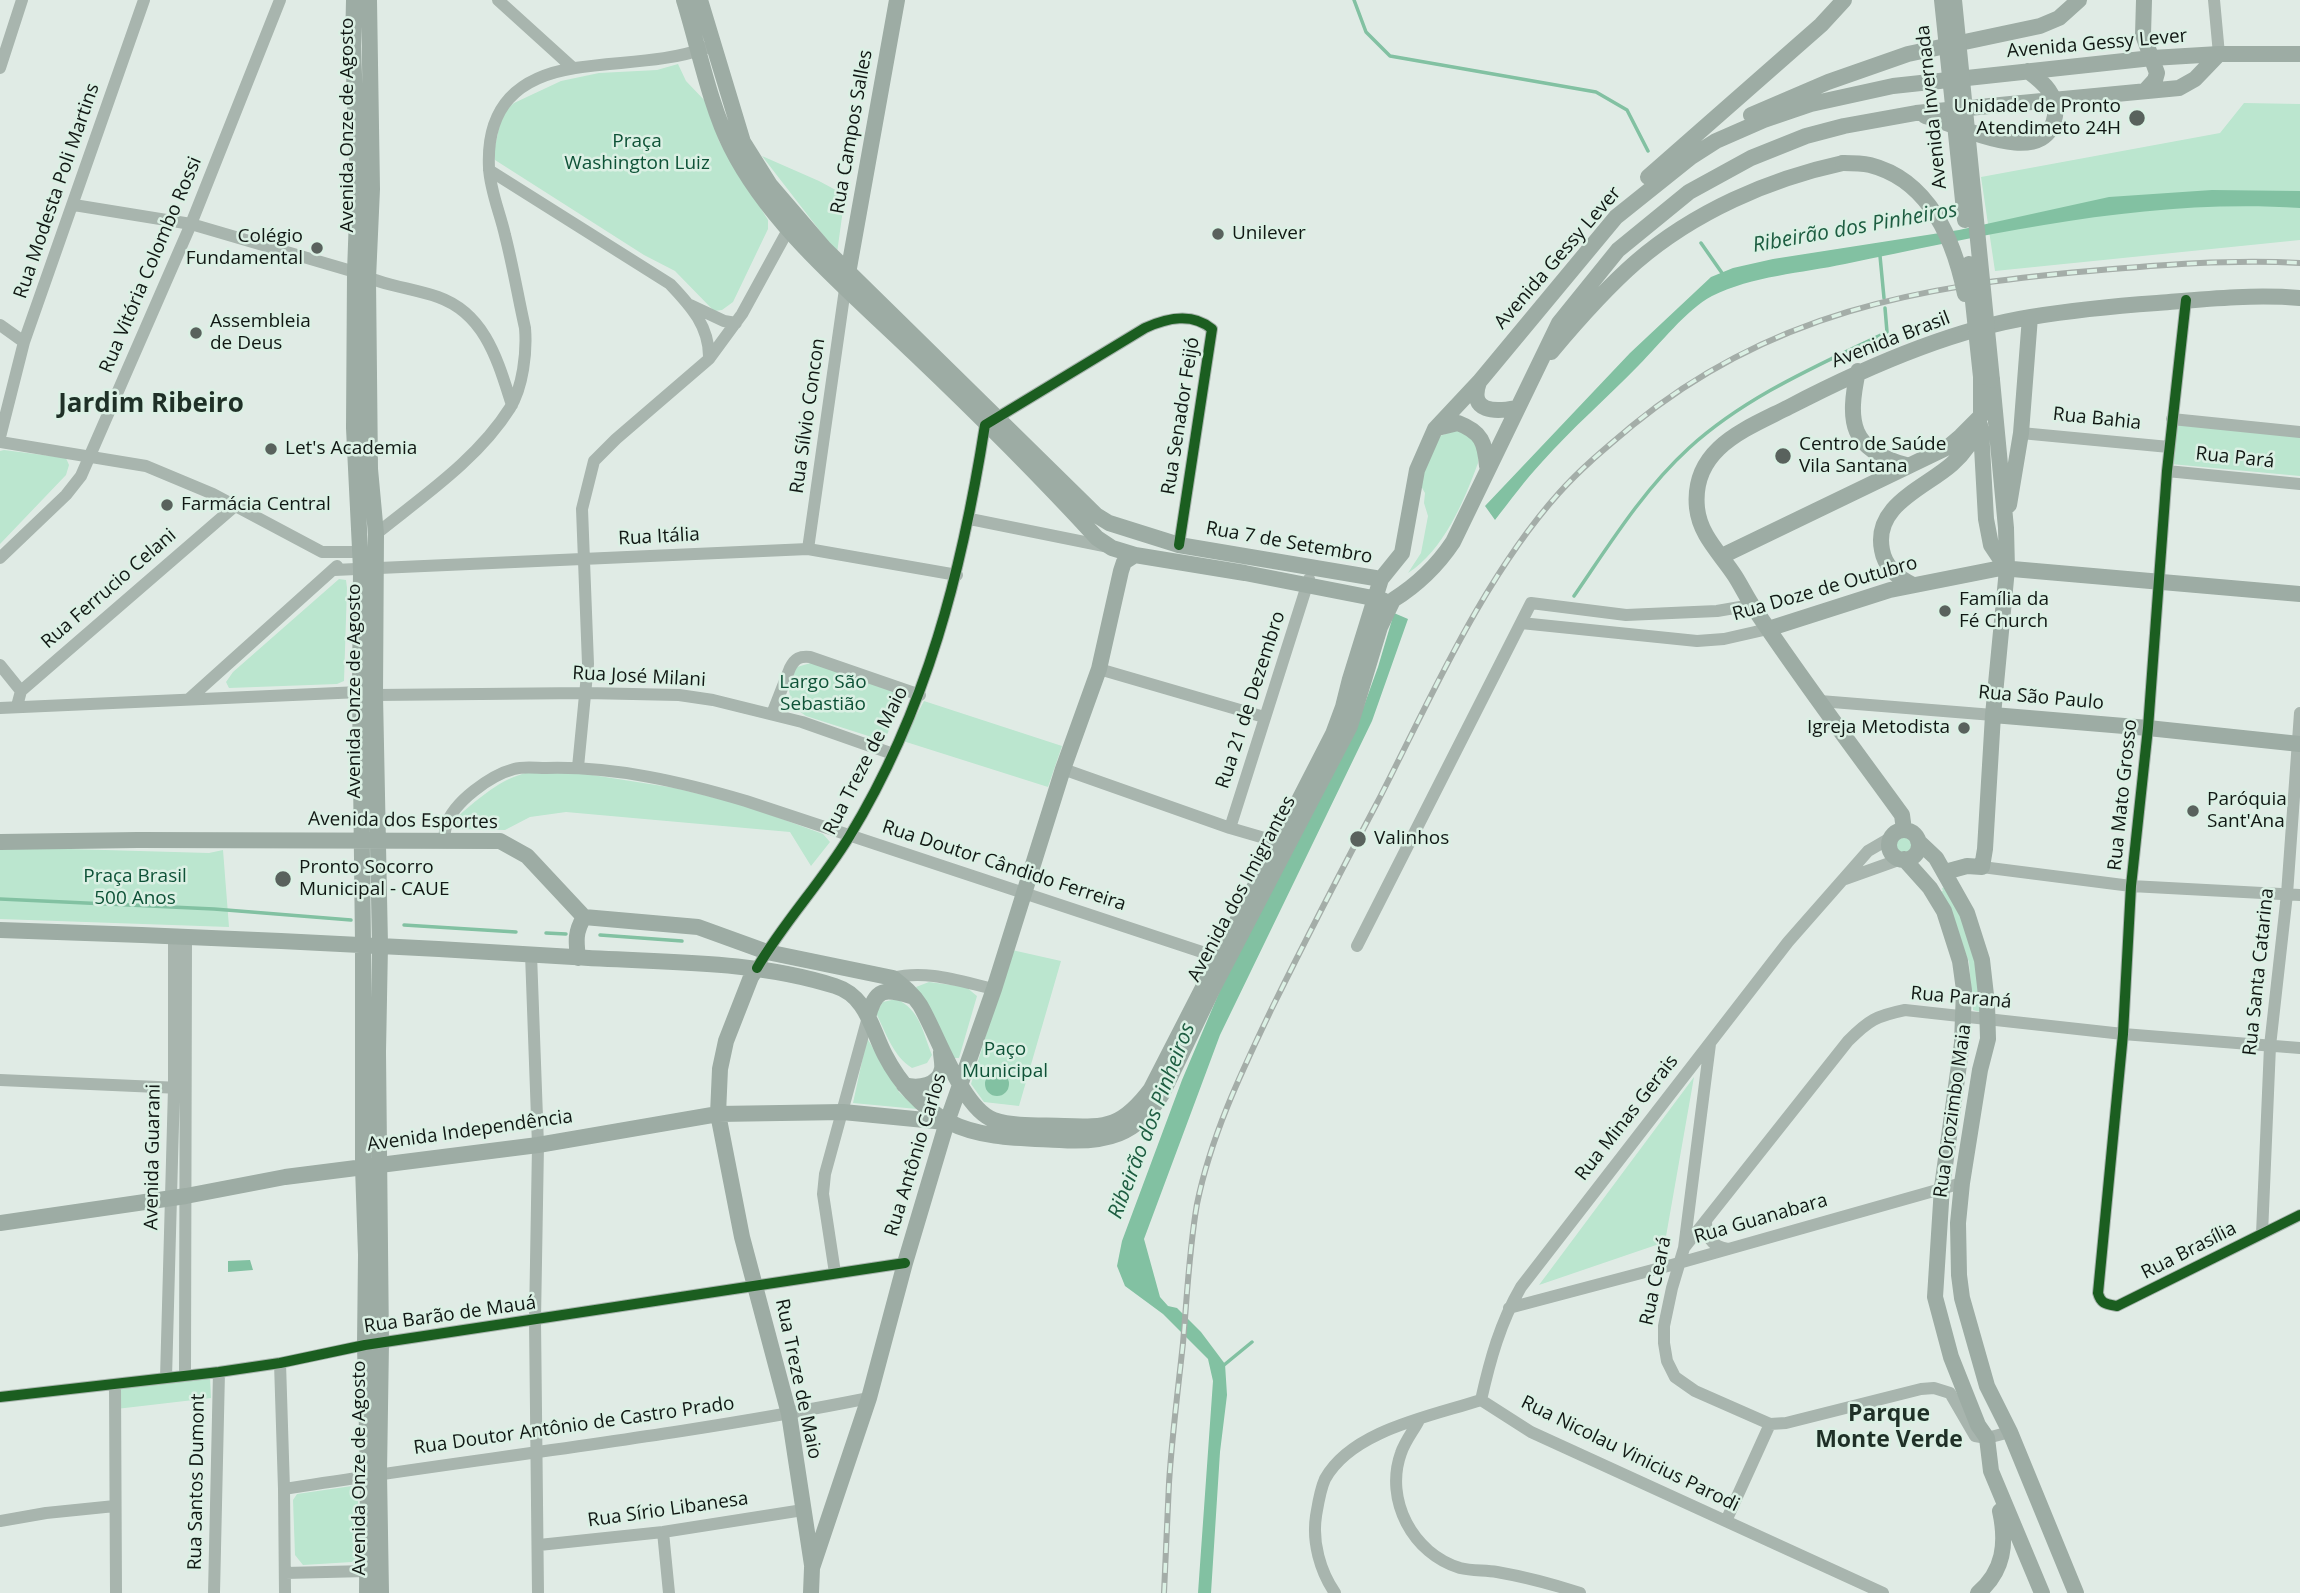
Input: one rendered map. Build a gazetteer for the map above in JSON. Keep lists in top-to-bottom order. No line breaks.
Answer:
{"streets":{"main road":["Avenida Gessy Lever","Avenida Invernada","Avenida Onze de Agosto","Rua Campos Salles","Avenida Brasil","Rua 7 de Setembro","Rua Doze de Outubro","Rua São Paulo","Rua Treze de Maio","Avenida dos Esportes","Avenida dos Imigrantes","Rua Orozimbo Maia","Avenida Independência","Rua Antônio Carlos"],"street":["Rua Modesta Poli Martins","Rua Vitória Colombo Rossi","Rua Sílvio Concon","Rua Senador Feijó","Rua Bahia","Rua Pará","Rua Itália","Rua Ferrucio Celani","Rua José Milani","Rua 21 de Dezembro","Rua Mato Grosso","Rua Doutor Cândido Ferreira","Rua Santa Catarina","Rua Paraná","Rua Minas Gerais","Avenida Guarani","Rua Guanabara","Rua Brasília","Rua Ceará","Rua Barão de Mauá","Rua Doutor Antônio de Castro Prado","Rua Nicolau Vinicius Parodi","Rua Santos Dumont","Rua Sírio Libanesa"]},"crossings":[["Avenida Gessy Lever","Rua 7 de Setembro"],["Avenida Gessy Lever","Avenida dos Imigrantes"],["Avenida Onze de Agosto","Rua Itália"],["Avenida Onze de Agosto","Rua José Milani"],["Avenida Onze de Agosto","Avenida dos Esportes"],["Avenida Onze de Agosto","Avenida Independência"],["Avenida Onze de Agosto","Rua Barão de Mauá"],["Avenida Onze de Agosto","Rua Doutor Antônio de Castro Prado"],["Rua Campos Salles","Rua Sílvio Concon"],["Avenida Brasil","Rua Doze de Outubro"],["Avenida Brasil","Rua Mato Grosso"],["Rua Sílvio Concon","Rua Itália"],["Rua Senador Feijó","Rua 7 de Setembro"],["Rua Senador Feijó","Rua Treze de Maio"],["Rua Bahia","Rua Mato Grosso"],["Rua Pará","Rua Mato Grosso"],["Rua Itália","Rua Treze de Maio"],["Rua 7 de Setembro","Rua 21 de Dezembro"],["Rua 7 de Setembro","Avenida dos Imigrantes"],["Rua 7 de Setembro","Rua Antônio Carlos"],["Rua Doze de Outubro","Rua Mato Grosso"],["Rua José Milani","Rua Treze de Maio"],["Rua São Paulo","Rua Mato Grosso"],["Rua São Paulo","Rua Santa Catarina"],["Rua Treze de Maio","Rua Doutor Cândido Ferreira"],["Rua Treze de Maio","Avenida Independência"],["Rua Treze de Maio","Rua Antônio Carlos"],["Rua Treze de Maio","Rua Barão de Mauá"],["Rua Treze de Maio","Rua Doutor Antônio de Castro Prado"],["Rua Treze de Maio","Rua Sírio Libanesa"],["Rua Mato Grosso","Rua Paraná"],["Rua Mato Grosso","Rua Brasília"],["Avenida dos Esportes","Rua Doutor Cândido Ferreira"],["Rua Doutor Cândido Ferreira","Avenida dos Imigrantes"],["Rua Doutor Cândido Ferreira","Rua Antônio Carlos"],["Avenida dos Imigrantes","Avenida Independência"],["Avenida dos Imigrantes","Rua Antônio Carlos"],["Rua Santa Catarina","Rua Paraná"],["Rua Santa Catarina","Rua Brasília"],["Rua Paraná","Rua Orozimbo Maia"],["Rua Paraná","Rua Ceará"],["Rua Orozimbo Maia","Rua Minas Gerais"],["Rua Orozimbo Maia","Rua Guanabara"],["Rua Minas Gerais","Rua Guanabara"],["Rua Minas Gerais","Rua Ceará"],["Rua Minas Gerais","Rua Nicolau Vinicius Parodi"],["Avenida Independência","Rua Antônio Carlos"],["Avenida Independência","Avenida Guarani"],["Rua Antônio Carlos","Rua Barão de Mauá"],["Rua Antônio Carlos","Rua Doutor Antônio de Castro Prado"],["Avenida Guarani","Rua Barão de Mauá"],["Rua Guanabara","Rua Ceará"],["Rua Barão de Mauá","Rua Santos Dumont"]],"districts":["Jardim Ribeiro","Parque Monte Verde"],"water":["Ribeirão dos Pinheiros"],"parks":["Praça Washington Luiz","Largo São Sebastião","Praça Brasil 500 Anos","Paço Municipal"],"places":["Unidade de Pronto Atendimeto 24H","Unilever","Colégio Fundamental","Assembleia de Deus","Let's Academia","Centro de Saúde Vila Santana","Farmácia Central","Família da Fé Church","Igreja Metodista","Paróquia Sant'Ana","Valinhos","Pronto Socorro Municipal - CAUE"]}
